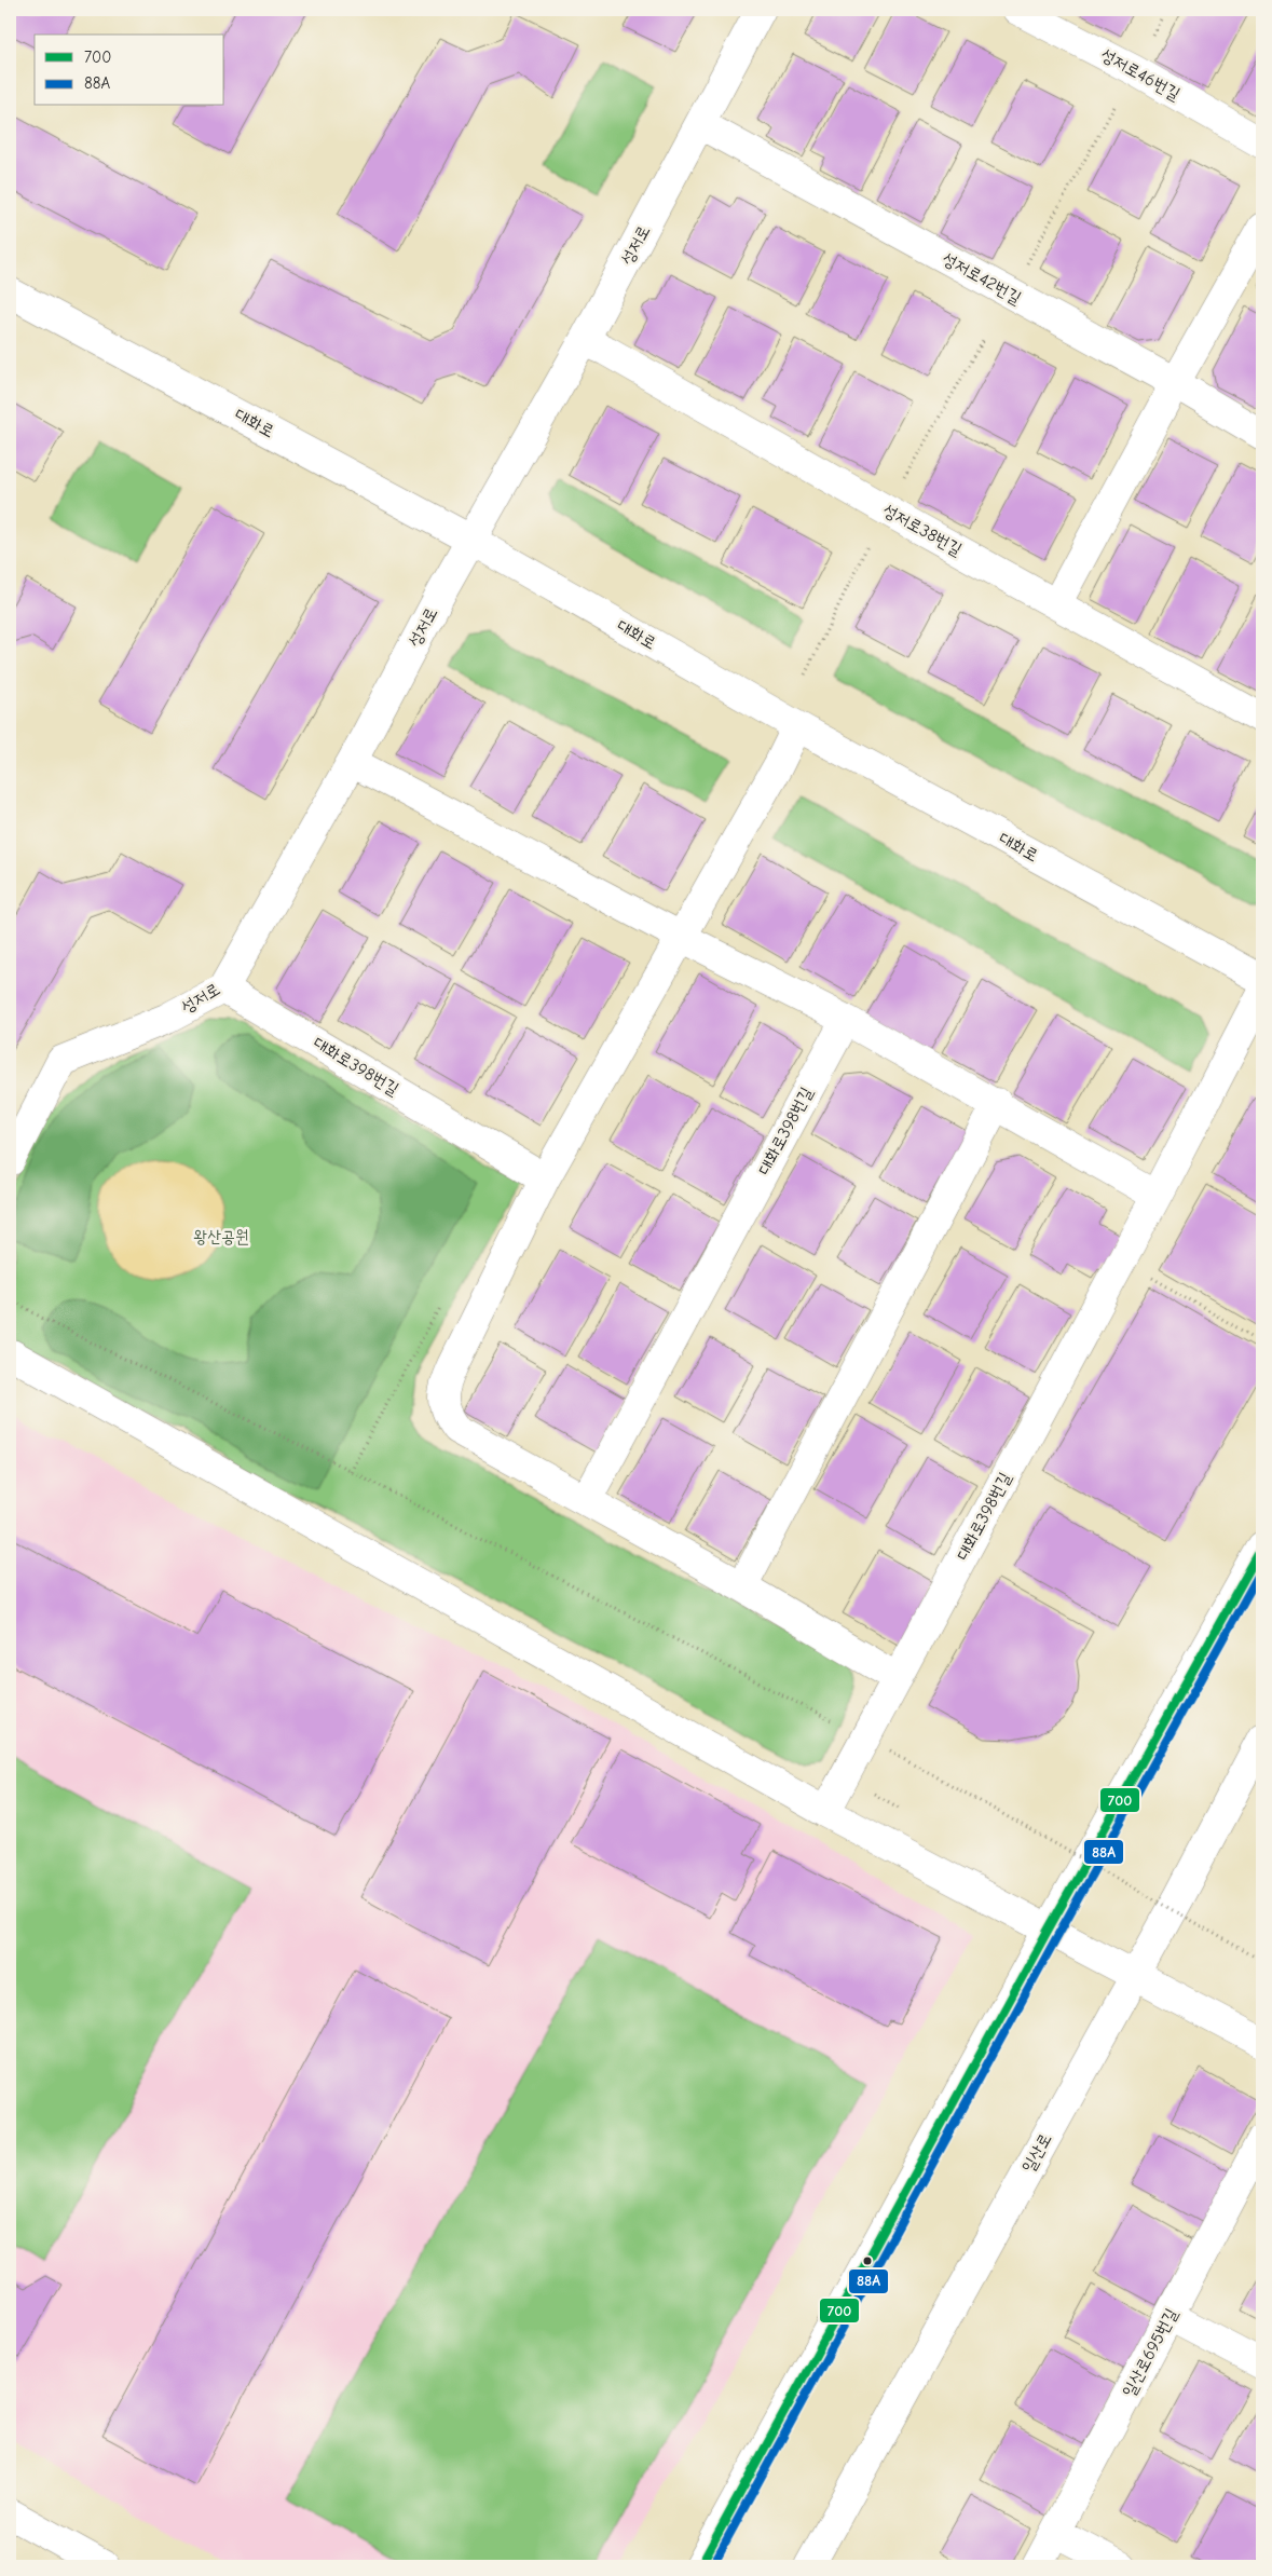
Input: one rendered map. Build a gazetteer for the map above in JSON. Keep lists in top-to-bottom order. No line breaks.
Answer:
{"streets":{"street":["성저로46번길","성저로","성저로42번길","대화로","성저로38번길","대화로398번길","일산로","일산로695번길"]},"crossings":[["성저로","성저로42번길"],["성저로","대화로"],["성저로","성저로38번길"],["성저로","대화로398번길"]],"parks":["왕산공원"],"lines":["transit line 700","transit line 88A"],"legend":["700","88A"]}
